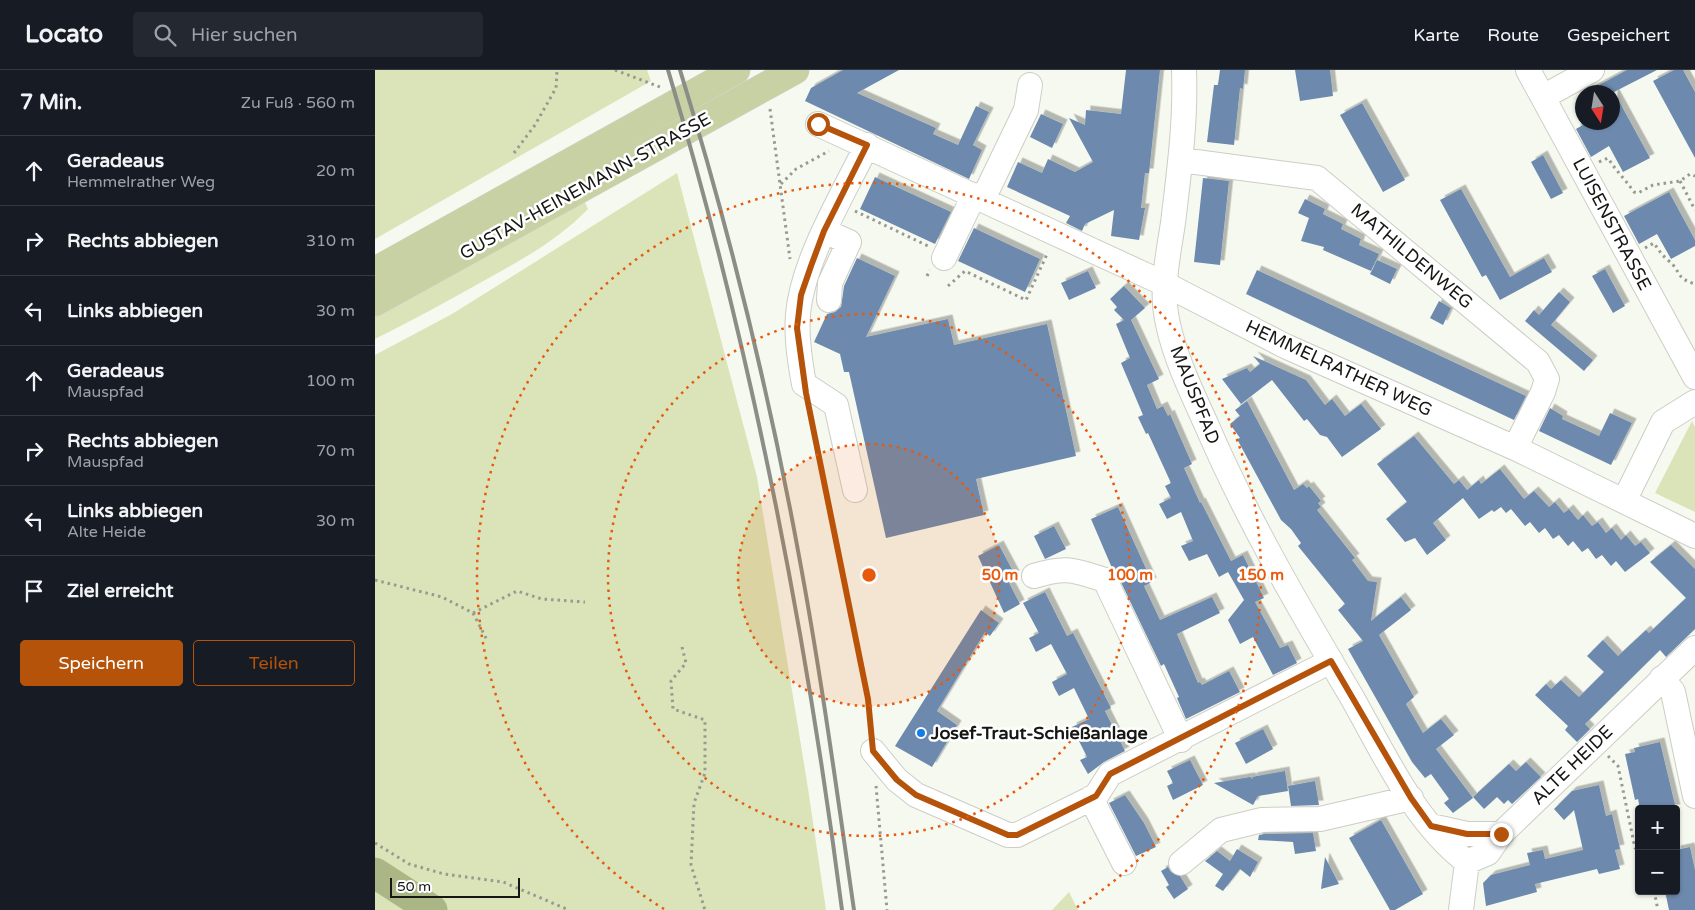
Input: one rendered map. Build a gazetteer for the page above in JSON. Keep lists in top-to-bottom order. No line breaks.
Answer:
{"streets":{"main road":["GUSTAV-HEINEMANN-STRASSE"],"street":["LUISENSTRASSE","MATHILDENWEG","HEMMELRATHER WEG","MAUSPFAD","ALTE HEIDE"]},"crossings":[["MATHILDENWEG","HEMMELRATHER WEG"],["MATHILDENWEG","MAUSPFAD"],["HEMMELRATHER WEG","MAUSPFAD"]],"places":["Josef-Traut-Schießanlage"],"scale_bar":"50 m","north":"bottom","page":{"header":"Locato","search":"Hier suchen","nav":["Karte","Route","Gespeichert"],"heading":["7 Min.","Zu Fuß · 560 m"],"list":[["Geradeaus","Hemmelrather Weg","20 m"],["Rechts abbiegen","310 m"],["Links abbiegen","30 m"],["Geradeaus","Mauspfad","100 m"],["Rechts abbiegen","Mauspfad","70 m"],["Links abbiegen","Alte Heide","30 m"],"Ziel erreicht"],"buttons":["Speichern","Teilen"],"map_buttons":["+","−"],"scale":"50 m"},"rings":["50 m","100 m","150 m"]}
